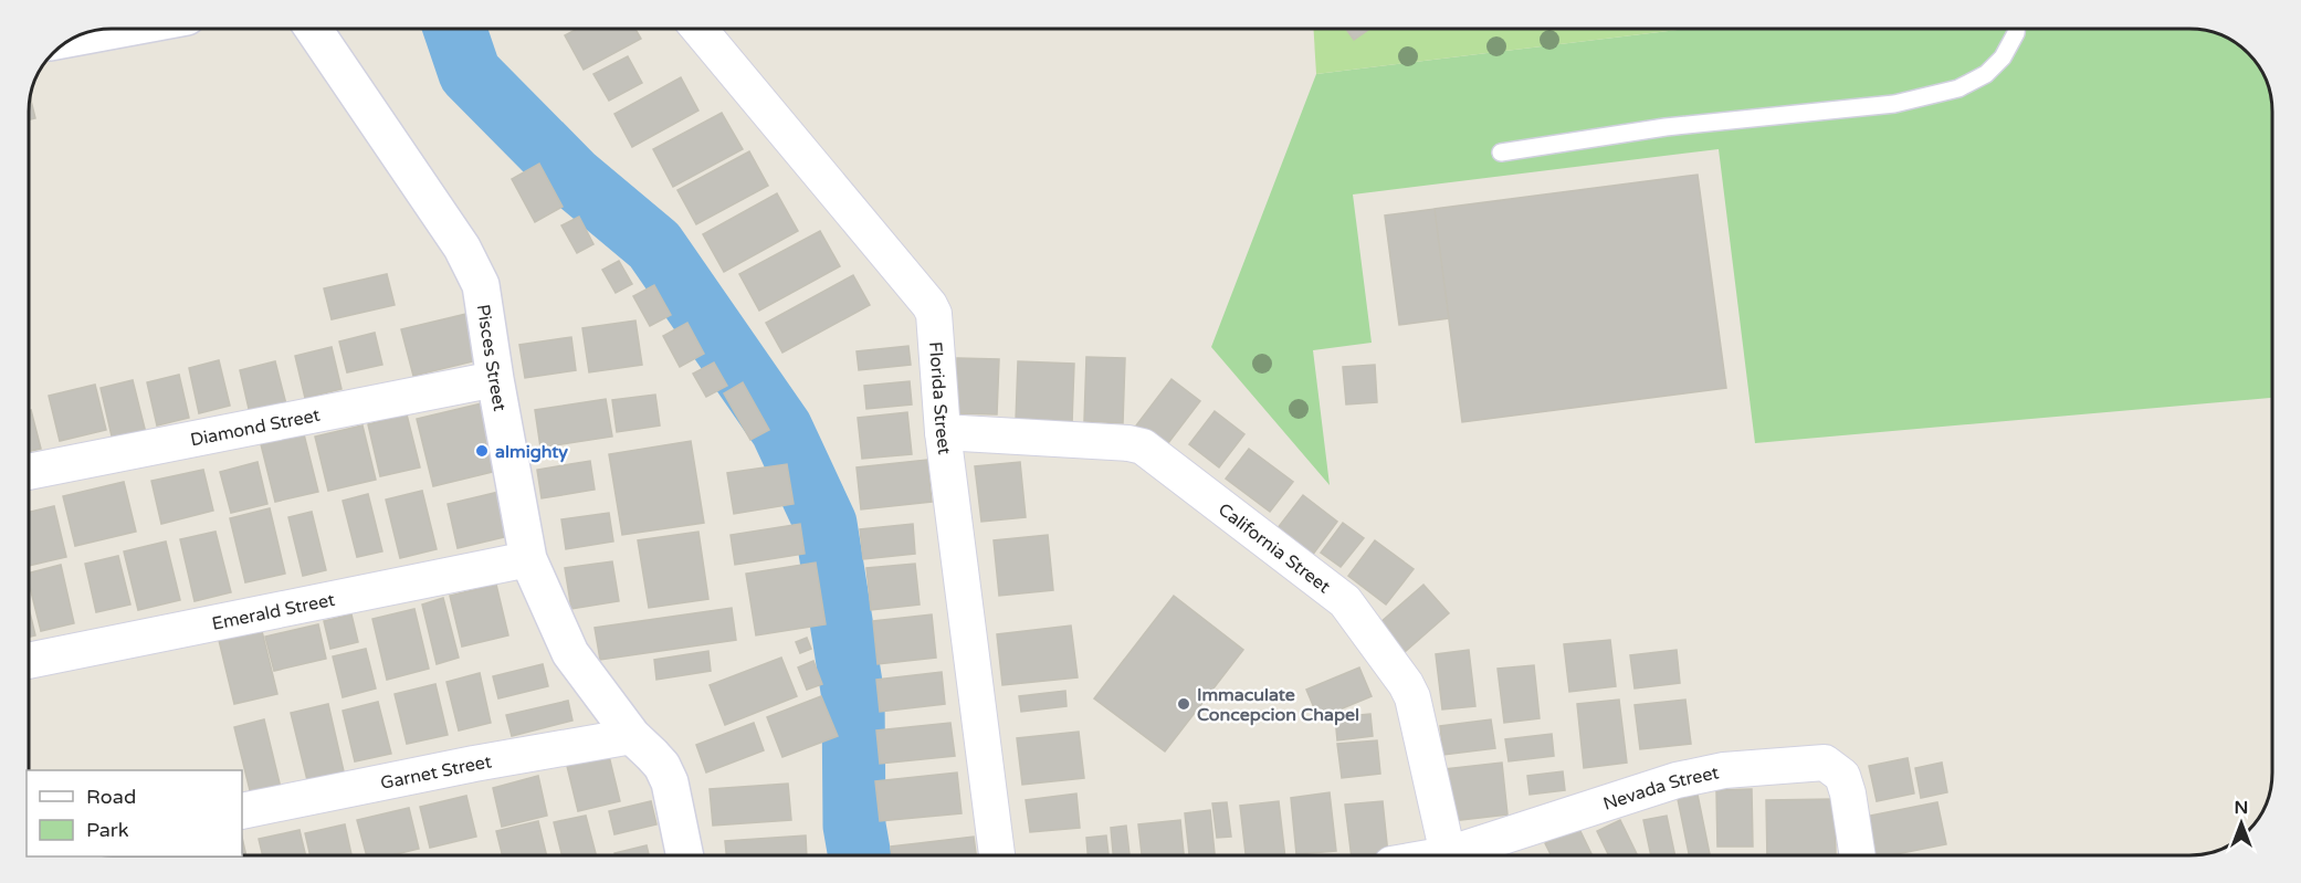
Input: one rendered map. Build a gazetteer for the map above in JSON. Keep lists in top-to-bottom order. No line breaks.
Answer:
{"streets":{"street":["Pisces Street","Florida Street","Diamond Street","California Street","Emerald Street","Garnet Street","Nevada Street"]},"crossings":[["Pisces Street","Diamond Street"],["Pisces Street","Emerald Street"],["Pisces Street","Garnet Street"],["Florida Street","California Street"],["California Street","Nevada Street"]],"places":["almighty","Immaculate Concepcion Chapel"],"legend":["Road","Park"],"north":"top"}
